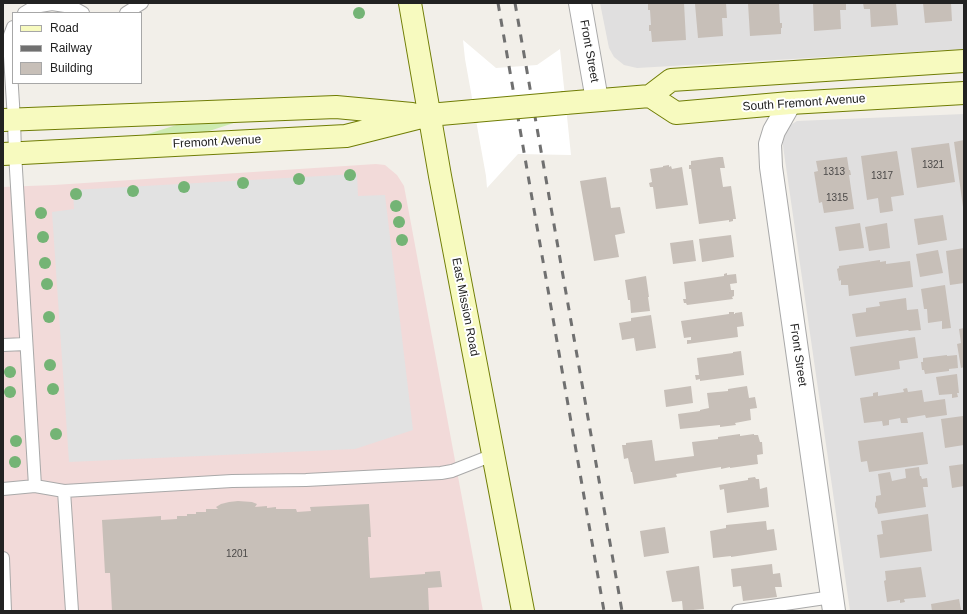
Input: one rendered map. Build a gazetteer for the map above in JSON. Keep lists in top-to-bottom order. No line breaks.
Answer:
{"streets":{"main road":["South Fremont Avenue","Fremont Avenue","East Mission Road"],"street":["Front Street"]},"crossings":[["Front Street","South Fremont Avenue"],["Front Street","Fremont Avenue"],["Fremont Avenue","East Mission Road"]],"house_numbers":["1321","1313","1317","1315","1201"],"legend":["Road","Railway","Building"]}
